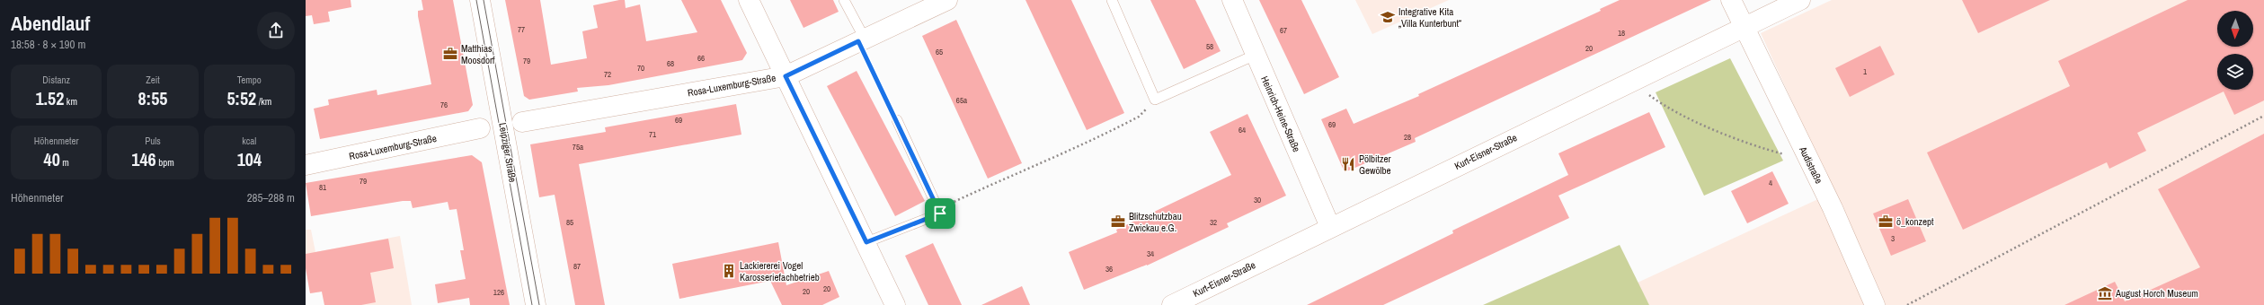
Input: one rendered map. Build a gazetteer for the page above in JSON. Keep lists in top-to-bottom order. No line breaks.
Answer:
{"streets":{"street":["Rosa-Luxemburg-Straße","Heinrich-Heine-Straße","Kurt-Eisner-Straße","Leipziger Straße","Audistraße"]},"crossings":[["Heinrich-Heine-Straße","Kurt-Eisner-Straße"],["Kurt-Eisner-Straße","Audistraße"]],"places":{"school or university":["Integrative Kita „Villa Kunterbunt“"],"office":["Matthias Moosdorf","Blitzschutzbau Zwickau e.G.","ö_konzept"],"restaurant":["Pölbitzer Gewölbe"],"building":["Lackiererei Vogel Karosseriefachbetrieb"],"museum":["August Horch Museum"]},"house_numbers":["77","67","18","58","20","65","66","79","68","70","1","72","65a","76","69","69","64","71","28","75a","79","4","81","30","85","32","3","34","87","36","20","20","126"],"north":"bottom","page":{"heading":["Abendlauf","18:58 · 8 × 190 m"],"stats":[["Distanz","1.52 km"],["Zeit","8:55"],["Tempo","5:52 /km"],["Höhenmeter","40 m"],["Puls","146 bpm"],["kcal","104"]],"chart":["Höhenmeter","285–288 m"]}}
